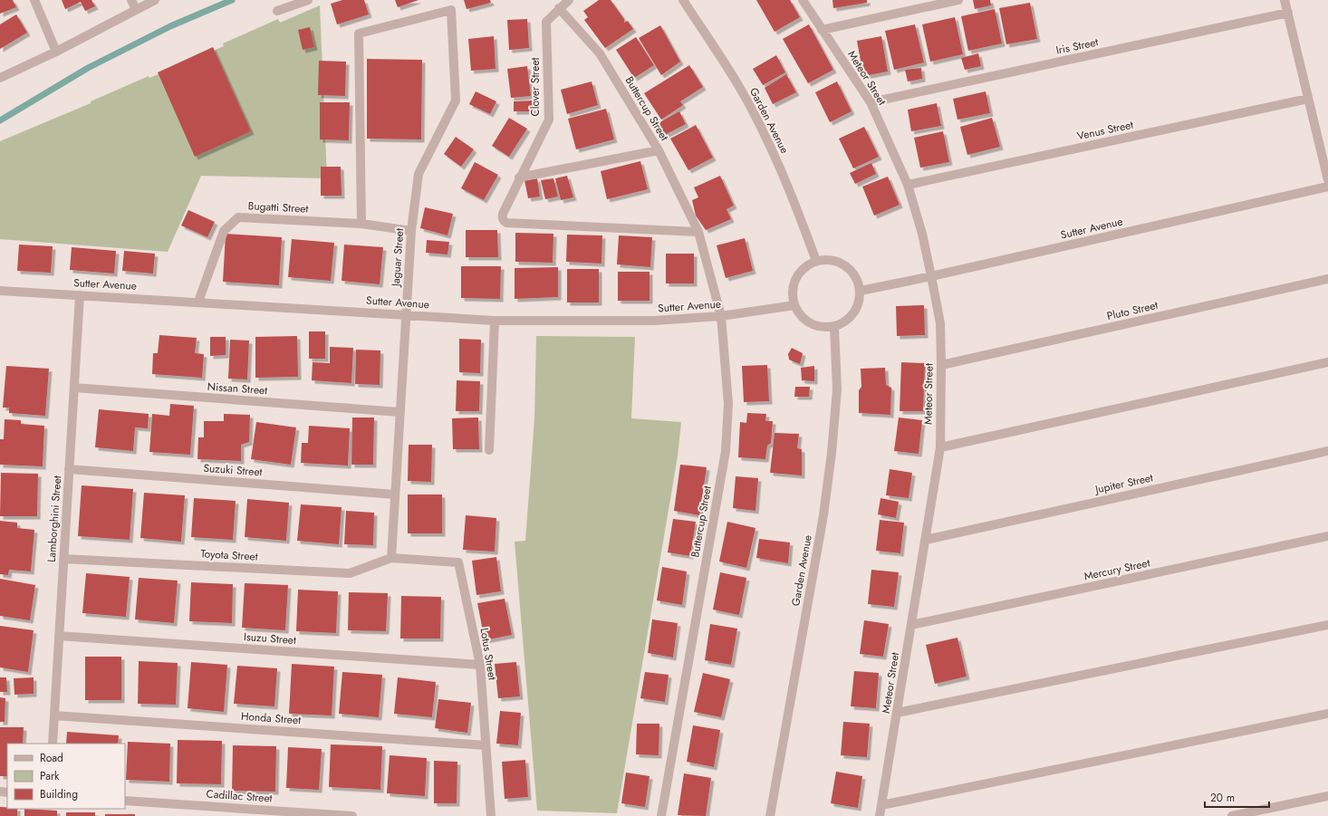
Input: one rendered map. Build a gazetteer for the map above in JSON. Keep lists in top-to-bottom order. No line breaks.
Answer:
{"streets":{"street":["Iris Street","Meteor Street","Clover Street","Buttercup Street","Garden Avenue","Venus Street","Bugatti Street","Sutter Avenue","Jaguar Street","Pluto Street","Nissan Street","Suzuki Street","Jupiter Street","Lamborghini Street","Toyota Street","Mercury Street","Isuzu Street","Lotus Street","Honda Street","Cadillac Street"]},"crossings":[["Iris Street","Meteor Street"],["Meteor Street","Venus Street"],["Meteor Street","Sutter Avenue"],["Meteor Street","Pluto Street"],["Meteor Street","Jupiter Street"],["Meteor Street","Mercury Street"],["Clover Street","Buttercup Street"],["Buttercup Street","Sutter Avenue"],["Garden Avenue","Sutter Avenue"],["Bugatti Street","Sutter Avenue"],["Bugatti Street","Jaguar Street"],["Sutter Avenue","Jaguar Street"],["Sutter Avenue","Lamborghini Street"],["Jaguar Street","Nissan Street"],["Jaguar Street","Suzuki Street"],["Jaguar Street","Toyota Street"],["Jaguar Street","Lotus Street"],["Nissan Street","Lamborghini Street"],["Suzuki Street","Lamborghini Street"],["Lamborghini Street","Toyota Street"],["Lamborghini Street","Isuzu Street"],["Lamborghini Street","Honda Street"],["Toyota Street","Lotus Street"],["Isuzu Street","Lotus Street"],["Lotus Street","Honda Street"]],"legend":["Road","Park","Building"],"scale_bar":"20 m"}
